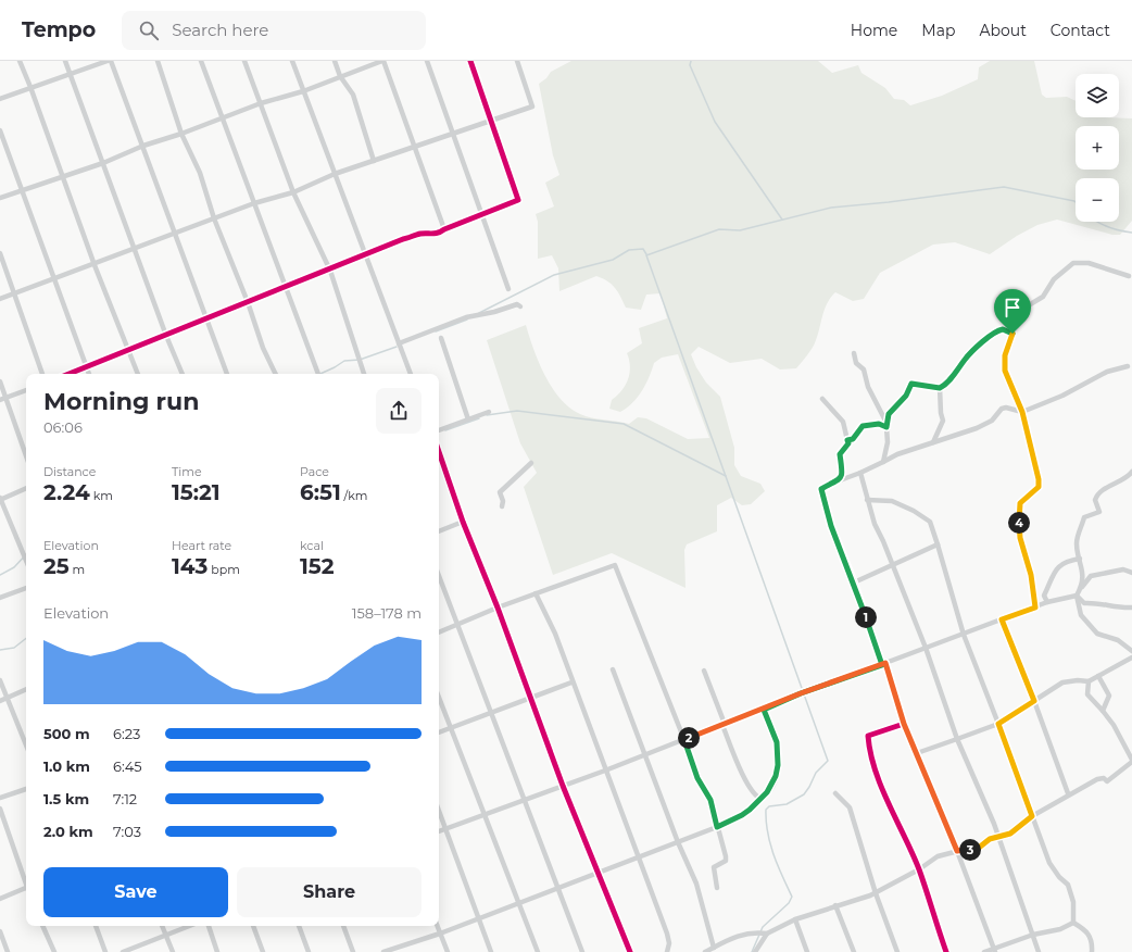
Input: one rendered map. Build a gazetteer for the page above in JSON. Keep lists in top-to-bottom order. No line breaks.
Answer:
{"page":{"header":"Tempo","search":"Search here","nav":["Home","Map","About","Contact"],"map_buttons":["+","−"],"heading":["Morning run","06:06"],"stats":[["Distance","2.24 km"],["Time","15:21"],["Pace","6:51 /km"],["Elevation","25 m"],["Heart rate","143 bpm"],["kcal","152"]],"pins":["4","1","2","3"],"chart":["Elevation","158–178 m"],"list":[{"name":"500 m","note":"6:23"},{"name":"1.0 km","note":"6:45"},{"name":"1.5 km","note":"7:12"},{"name":"2.0 km","note":"7:03"}],"buttons":["Save","Share"]}}
